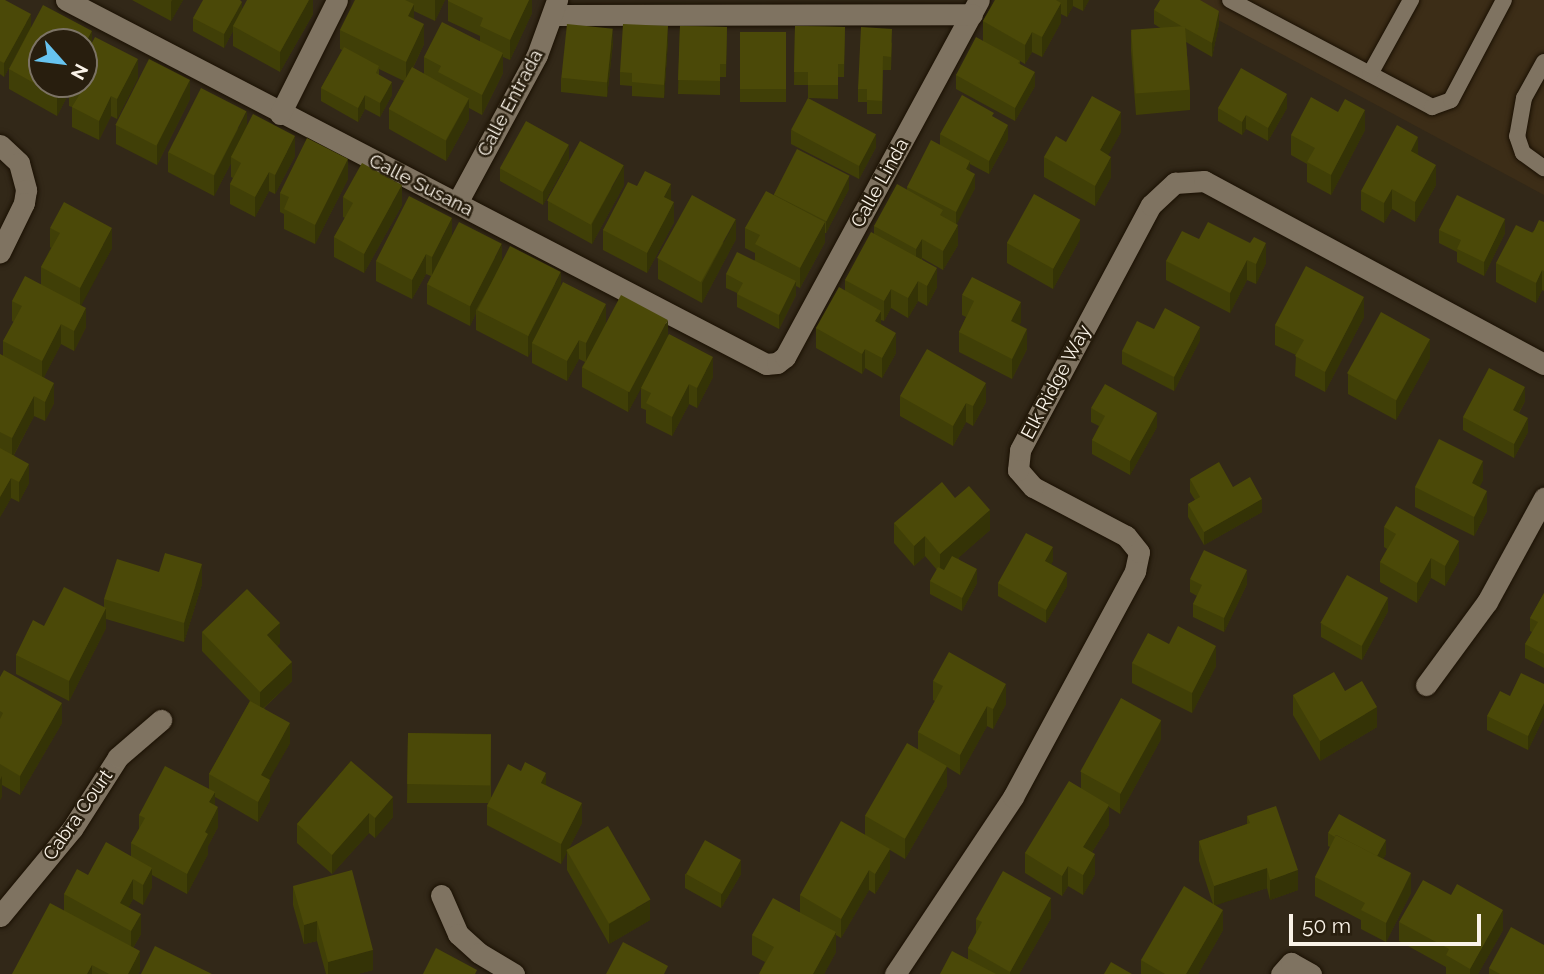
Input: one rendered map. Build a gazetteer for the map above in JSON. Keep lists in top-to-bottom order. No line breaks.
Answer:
{"streets":{"street":["Calle Entrada","Calle Linda","Calle Susana","Elk Ridge Way","Cabra Court"]},"crossings":[["Calle Entrada","Calle Susana"],["Calle Linda","Calle Susana"]],"scale_bar":"50 m","north":"bottom right"}
